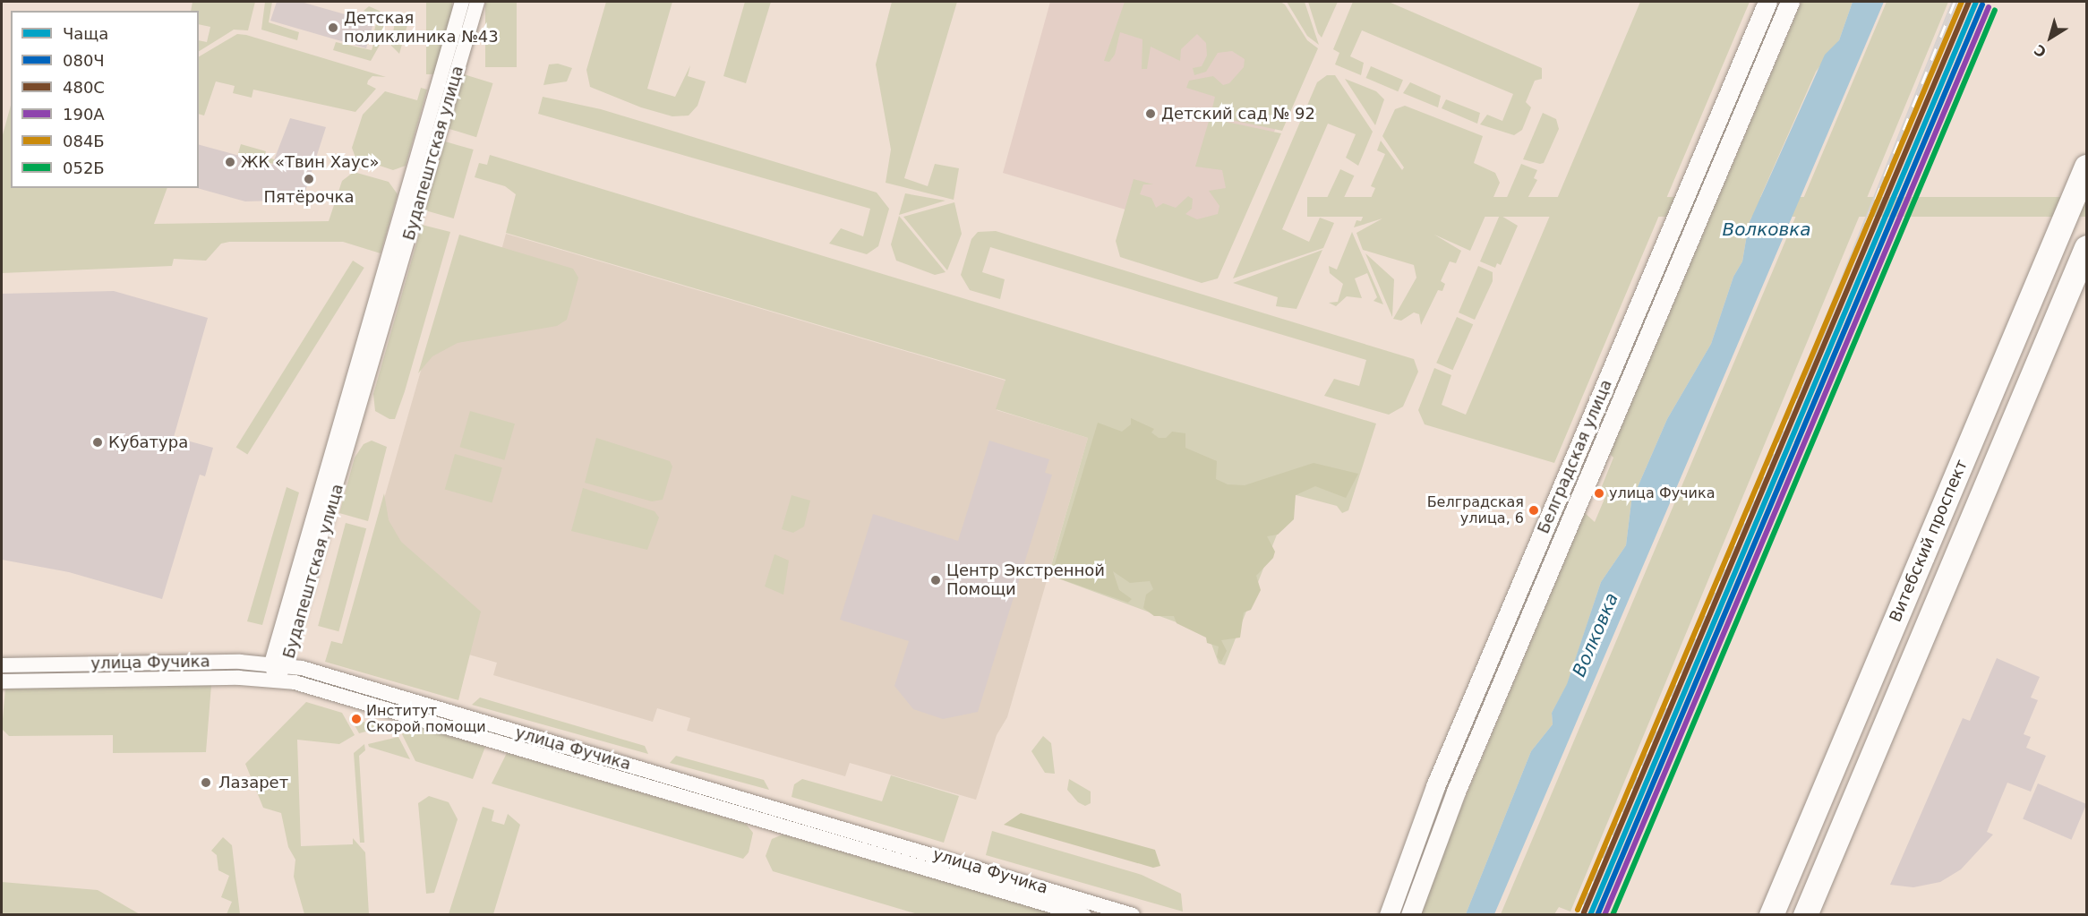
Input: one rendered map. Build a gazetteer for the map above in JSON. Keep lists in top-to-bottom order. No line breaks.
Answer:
{"streets":{"main road":["Витебский проспект"],"street":["Будапештская улица","Белградская улица","улица Фучика"]},"crossings":[["Будапештская улица","улица Фучика"]],"water":["Волковка"],"places":["Детская поликлиника №43","Детский сад № 92","ЖК «Твин Хаус»","Пятёрочка","Кубатура","улица Фучика","Белградская улица, 6","Центр Экстренной Помощи","Институт Скорой помощи","Лазарет"],"lines":["transit line Чаща","transit line 480С","transit line 084Б","transit line 080Ч","transit line 190А","transit line 052Б"],"legend":["Чаща","080Ч","480С","190А","084Б","052Б"],"north":"bottom left"}
